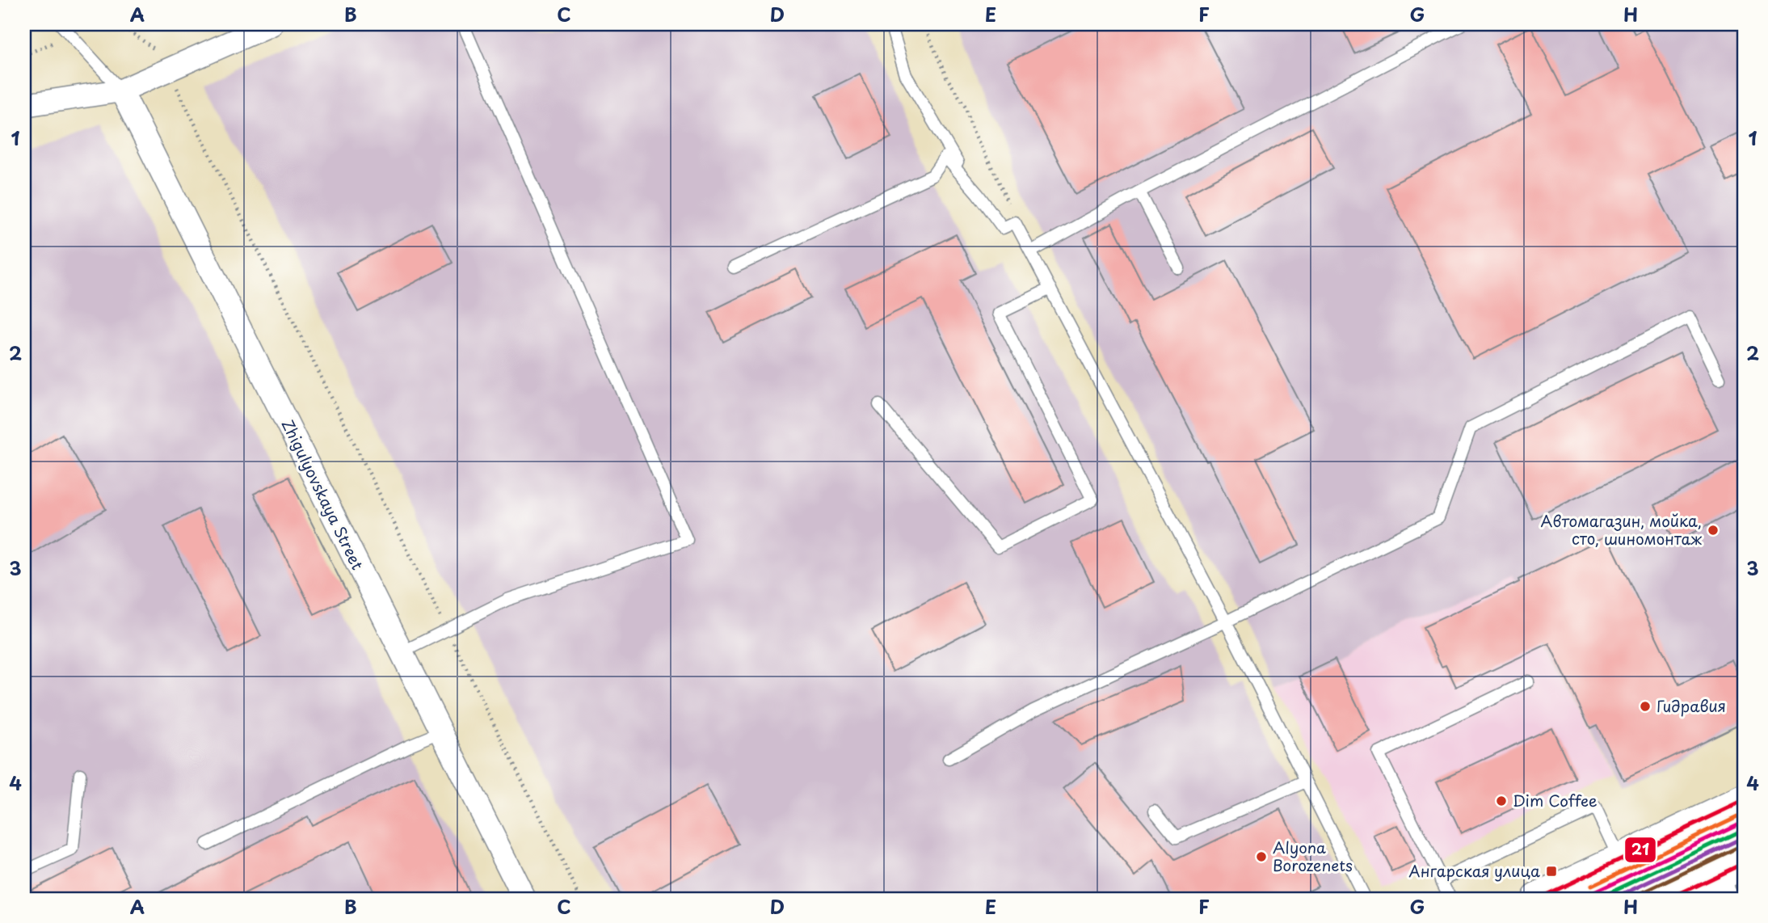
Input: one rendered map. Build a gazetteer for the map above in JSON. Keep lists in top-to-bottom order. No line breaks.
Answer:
{"streets":{"street":["Zhigulyovskaya Street"]},"places":{"other":["Автомагазин, мойка, сто, шиномонтаж","Гидравия","Dim Coffee","Alyona Borozenets"],"transit":["Ангарская улица"]},"lines":["transit line 21"],"grid":{"columns":["A","B","C","D","E","F","G","H"],"rows":["1","2","3","4"]}}
